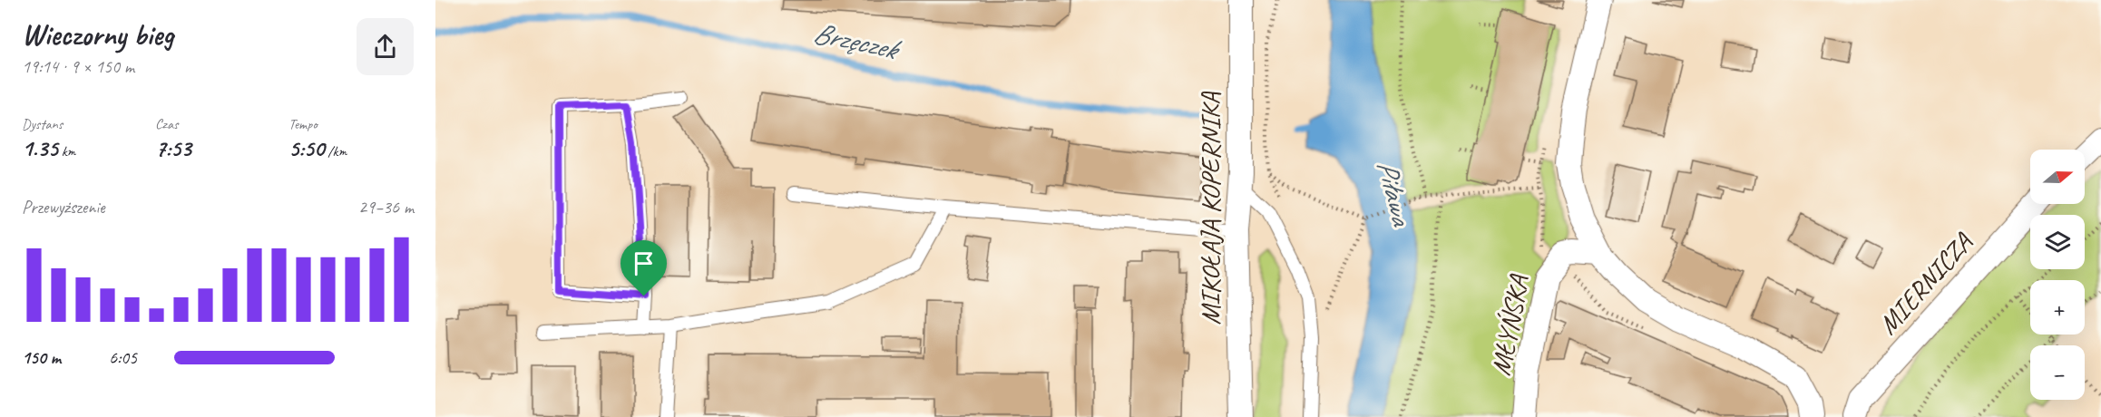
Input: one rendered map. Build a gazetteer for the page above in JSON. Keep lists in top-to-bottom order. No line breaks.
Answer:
{"streets":{"street":["MIKOŁAJA KOPERNIKA","MIERNICZA","MŁYŃSKA"]},"water":["Brzęczek","Piława"],"north":"right","page":{"heading":["Wieczorny bieg","19:14 · 9 × 150 m"],"stats":[["Dystans","1.35 km"],["Czas","7:53"],["Tempo","5:50 /km"]],"map_buttons":["+","−"],"chart":["Przewyższenie","29–36 m"],"list":[{"name":"150 m","note":"6:05"}]}}
